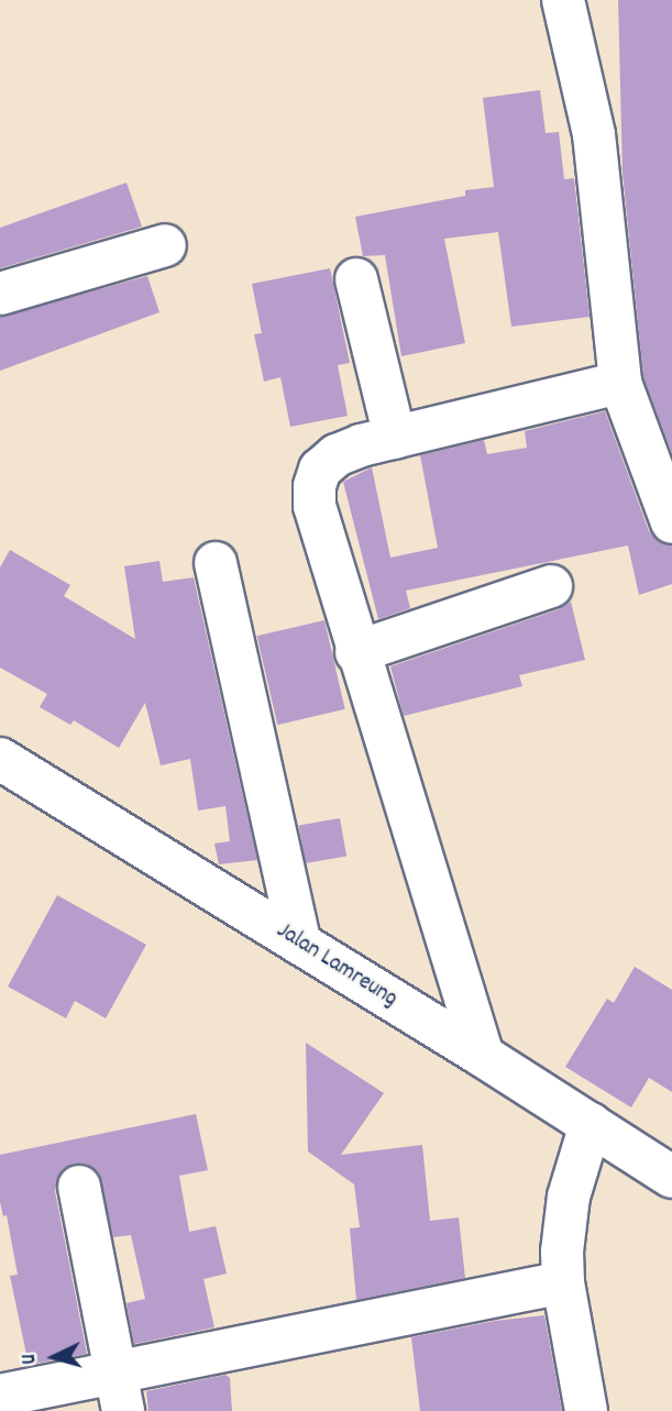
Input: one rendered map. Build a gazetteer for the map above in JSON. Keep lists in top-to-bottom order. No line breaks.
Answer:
{"streets":{"street":["Jalan Lamreung"]},"north":"left"}
